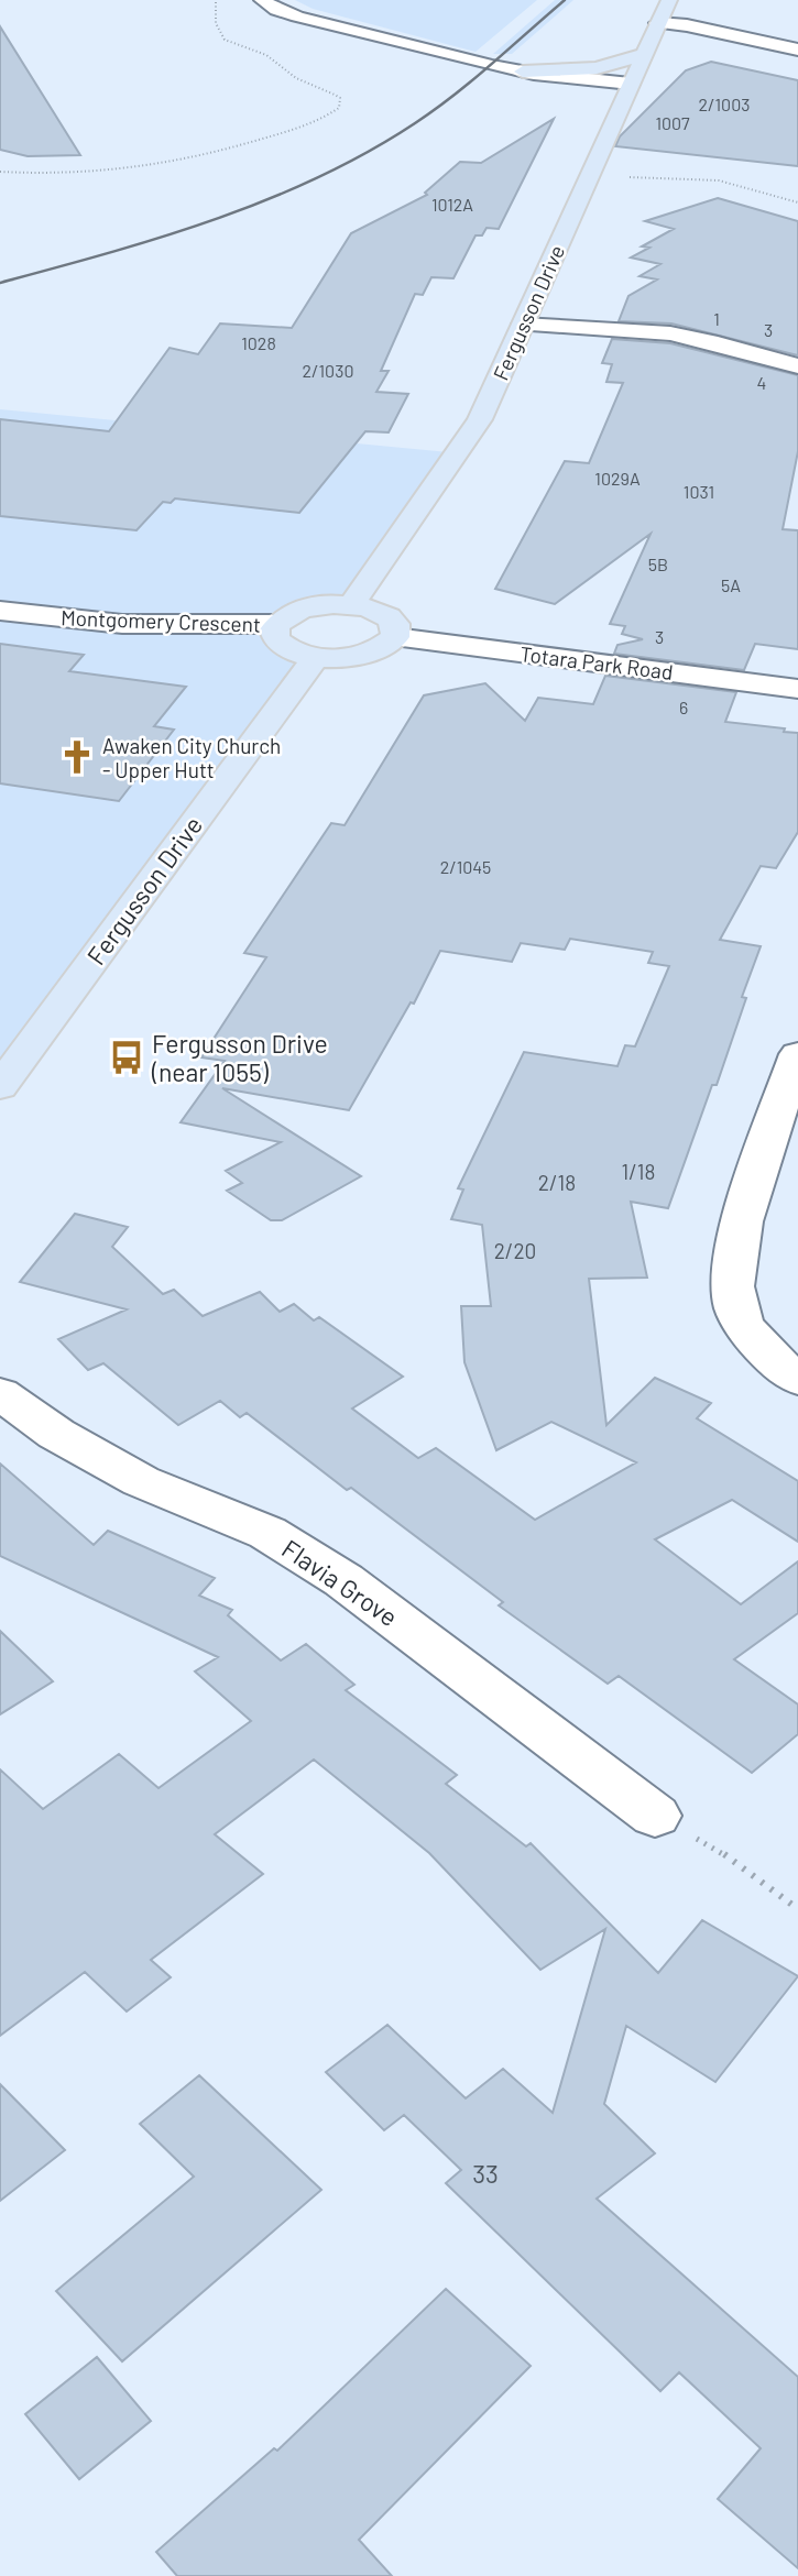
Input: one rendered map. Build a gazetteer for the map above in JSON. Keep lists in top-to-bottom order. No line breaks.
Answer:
{"streets":{"main road":["Fergusson Drive"],"street":["Montgomery Crescent","Totara Park Road","Flavia Grove"]},"places":{"church":["Awaken City Church - Upper Hutt"],"bus stop":["Fergusson Drive (near 1055)"]},"house_numbers":["2/1003","1007","1012A","1","3","1028","2/1030","4","1029A","1031","5B","5A","3","6","2/1045","1/18","2/18","2/20","33"]}
